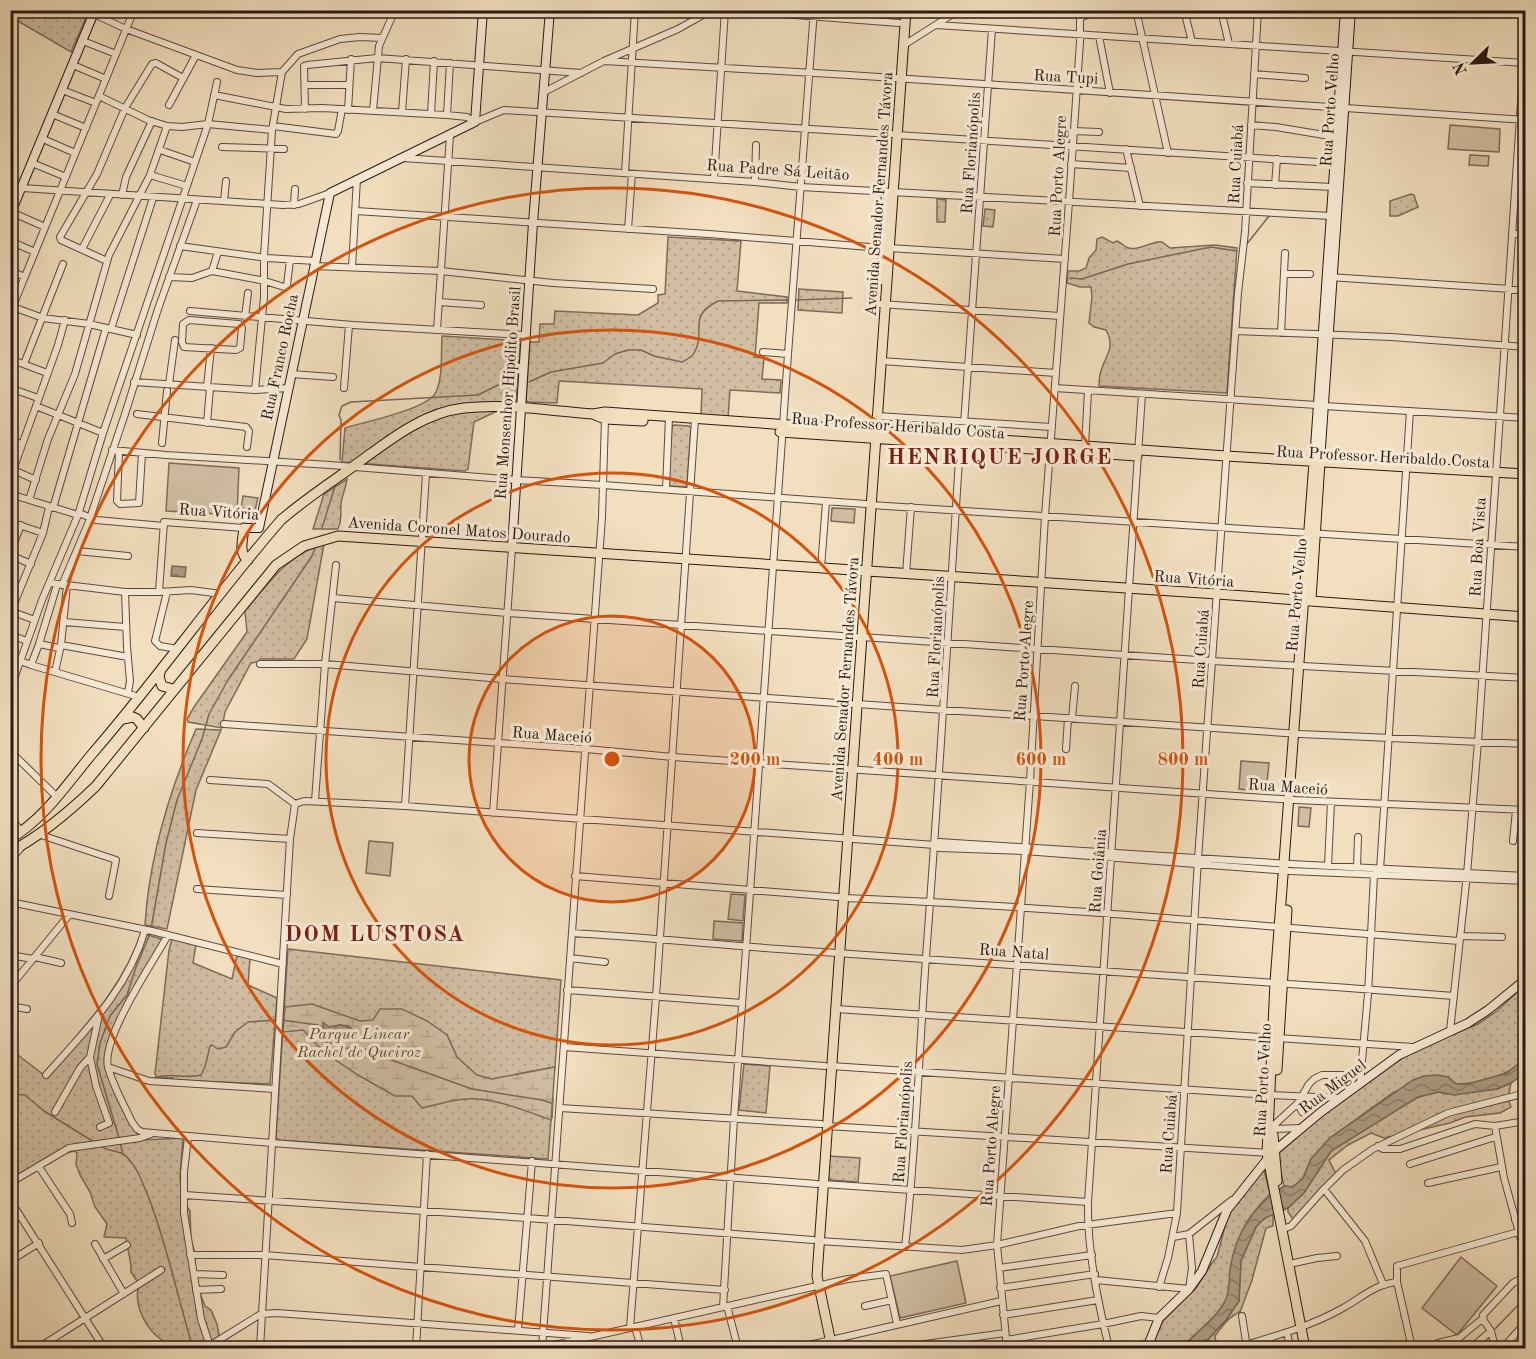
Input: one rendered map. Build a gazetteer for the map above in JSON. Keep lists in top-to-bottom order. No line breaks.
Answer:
{"streets":{"main road":["Rua Porto Velho","Rua Padre Sá Leitão","Avenida Senador Fernandes Távora","Rua Franco Rocha","Rua Monsenhor Hipólito Brasil","Rua Professor Heribaldo Costa","Rua Vitória","Avenida Coronel Matos Dourado","Rua Miguel"],"street":["Rua Tupi","Rua Florianópolis","Rua Cuiabá","Rua Porto Alegre","Rua Boa Vista","Rua Maceió","Rua Goiânia","Rua Natal"]},"crossings":[["Rua Tupi","Rua Porto Velho"],["Rua Tupi","Rua Florianópolis"],["Rua Tupi","Rua Cuiabá"],["Rua Tupi","Rua Porto Alegre"],["Rua Tupi","Avenida Senador Fernandes Távora"],["Rua Tupi","Rua Boa Vista"],["Rua Porto Velho","Rua Cuiabá"],["Rua Porto Velho","Rua Padre Sá Leitão"],["Rua Porto Velho","Rua Professor Heribaldo Costa"],["Rua Porto Velho","Rua Vitória"],["Rua Porto Velho","Rua Maceió"],["Rua Porto Velho","Rua Natal"],["Rua Porto Velho","Rua Miguel"],["Rua Florianópolis","Rua Padre Sá Leitão"],["Rua Florianópolis","Rua Professor Heribaldo Costa"],["Rua Florianópolis","Rua Vitória"],["Rua Florianópolis","Rua Maceió"],["Rua Florianópolis","Rua Natal"],["Rua Cuiabá","Rua Padre Sá Leitão"],["Rua Cuiabá","Rua Professor Heribaldo Costa"],["Rua Cuiabá","Rua Vitória"],["Rua Cuiabá","Rua Maceió"],["Rua Cuiabá","Rua Natal"],["Rua Cuiabá","Rua Miguel"],["Rua Padre Sá Leitão","Rua Porto Alegre"],["Rua Padre Sá Leitão","Avenida Senador Fernandes Távora"],["Rua Padre Sá Leitão","Rua Franco Rocha"],["Rua Padre Sá Leitão","Rua Monsenhor Hipólito Brasil"],["Rua Porto Alegre","Rua Professor Heribaldo Costa"],["Rua Porto Alegre","Rua Vitória"],["Rua Porto Alegre","Rua Maceió"],["Rua Porto Alegre","Rua Natal"],["Avenida Senador Fernandes Távora","Rua Professor Heribaldo Costa"],["Avenida Senador Fernandes Távora","Rua Vitória"],["Avenida Senador Fernandes Távora","Avenida Coronel Matos Dourado"],["Avenida Senador Fernandes Távora","Rua Maceió"],["Avenida Senador Fernandes Távora","Rua Natal"],["Rua Franco Rocha","Rua Vitória"],["Rua Monsenhor Hipólito Brasil","Rua Professor Heribaldo Costa"],["Rua Monsenhor Hipólito Brasil","Avenida Coronel Matos Dourado"],["Rua Monsenhor Hipólito Brasil","Rua Maceió"],["Rua Professor Heribaldo Costa","Rua Vitória"],["Rua Professor Heribaldo Costa","Rua Boa Vista"],["Rua Professor Heribaldo Costa","Rua Goiânia"],["Rua Vitória","Avenida Coronel Matos Dourado"],["Rua Vitória","Rua Boa Vista"],["Rua Vitória","Rua Goiânia"],["Rua Boa Vista","Rua Maceió"],["Rua Boa Vista","Rua Natal"],["Rua Boa Vista","Rua Miguel"],["Rua Maceió","Rua Goiânia"],["Rua Goiânia","Rua Natal"]],"districts":["HENRIQUE JORGE","DOM LUSTOSA"],"parks":["Parque Linear Rachel de Queiroz"],"north":"bottom left","rings":["200 m","400 m","600 m","800 m"]}
